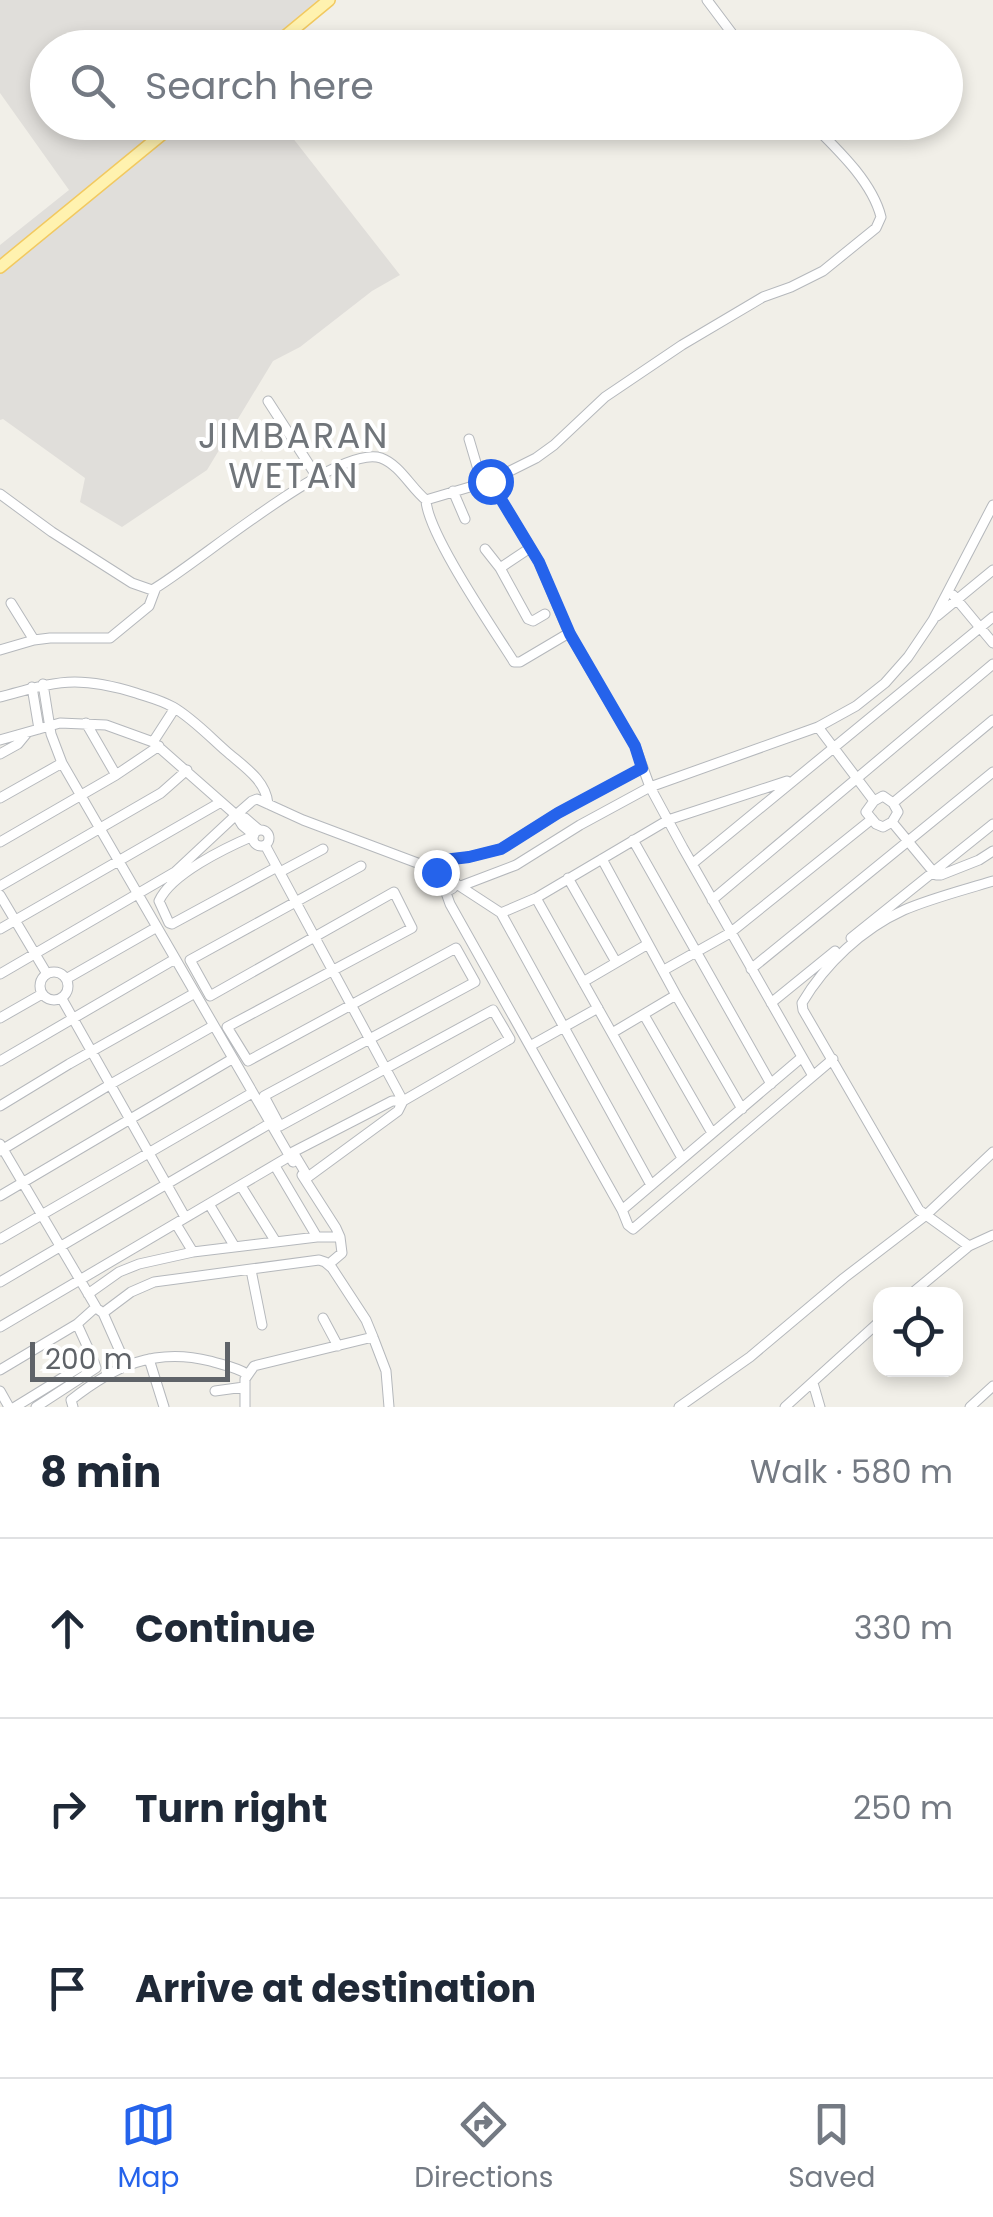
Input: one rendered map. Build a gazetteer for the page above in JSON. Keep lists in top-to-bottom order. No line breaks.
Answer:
{"districts":["JIMBARAN WETAN"],"scale_bar":"200 m","page":{"search":"Search here","scale":"200 m","heading":["8 min","Walk · 580 m"],"list":[["Continue","330 m"],["Turn right","250 m"],"Arrive at destination"],"nav":["Map","Directions","Saved"]}}
